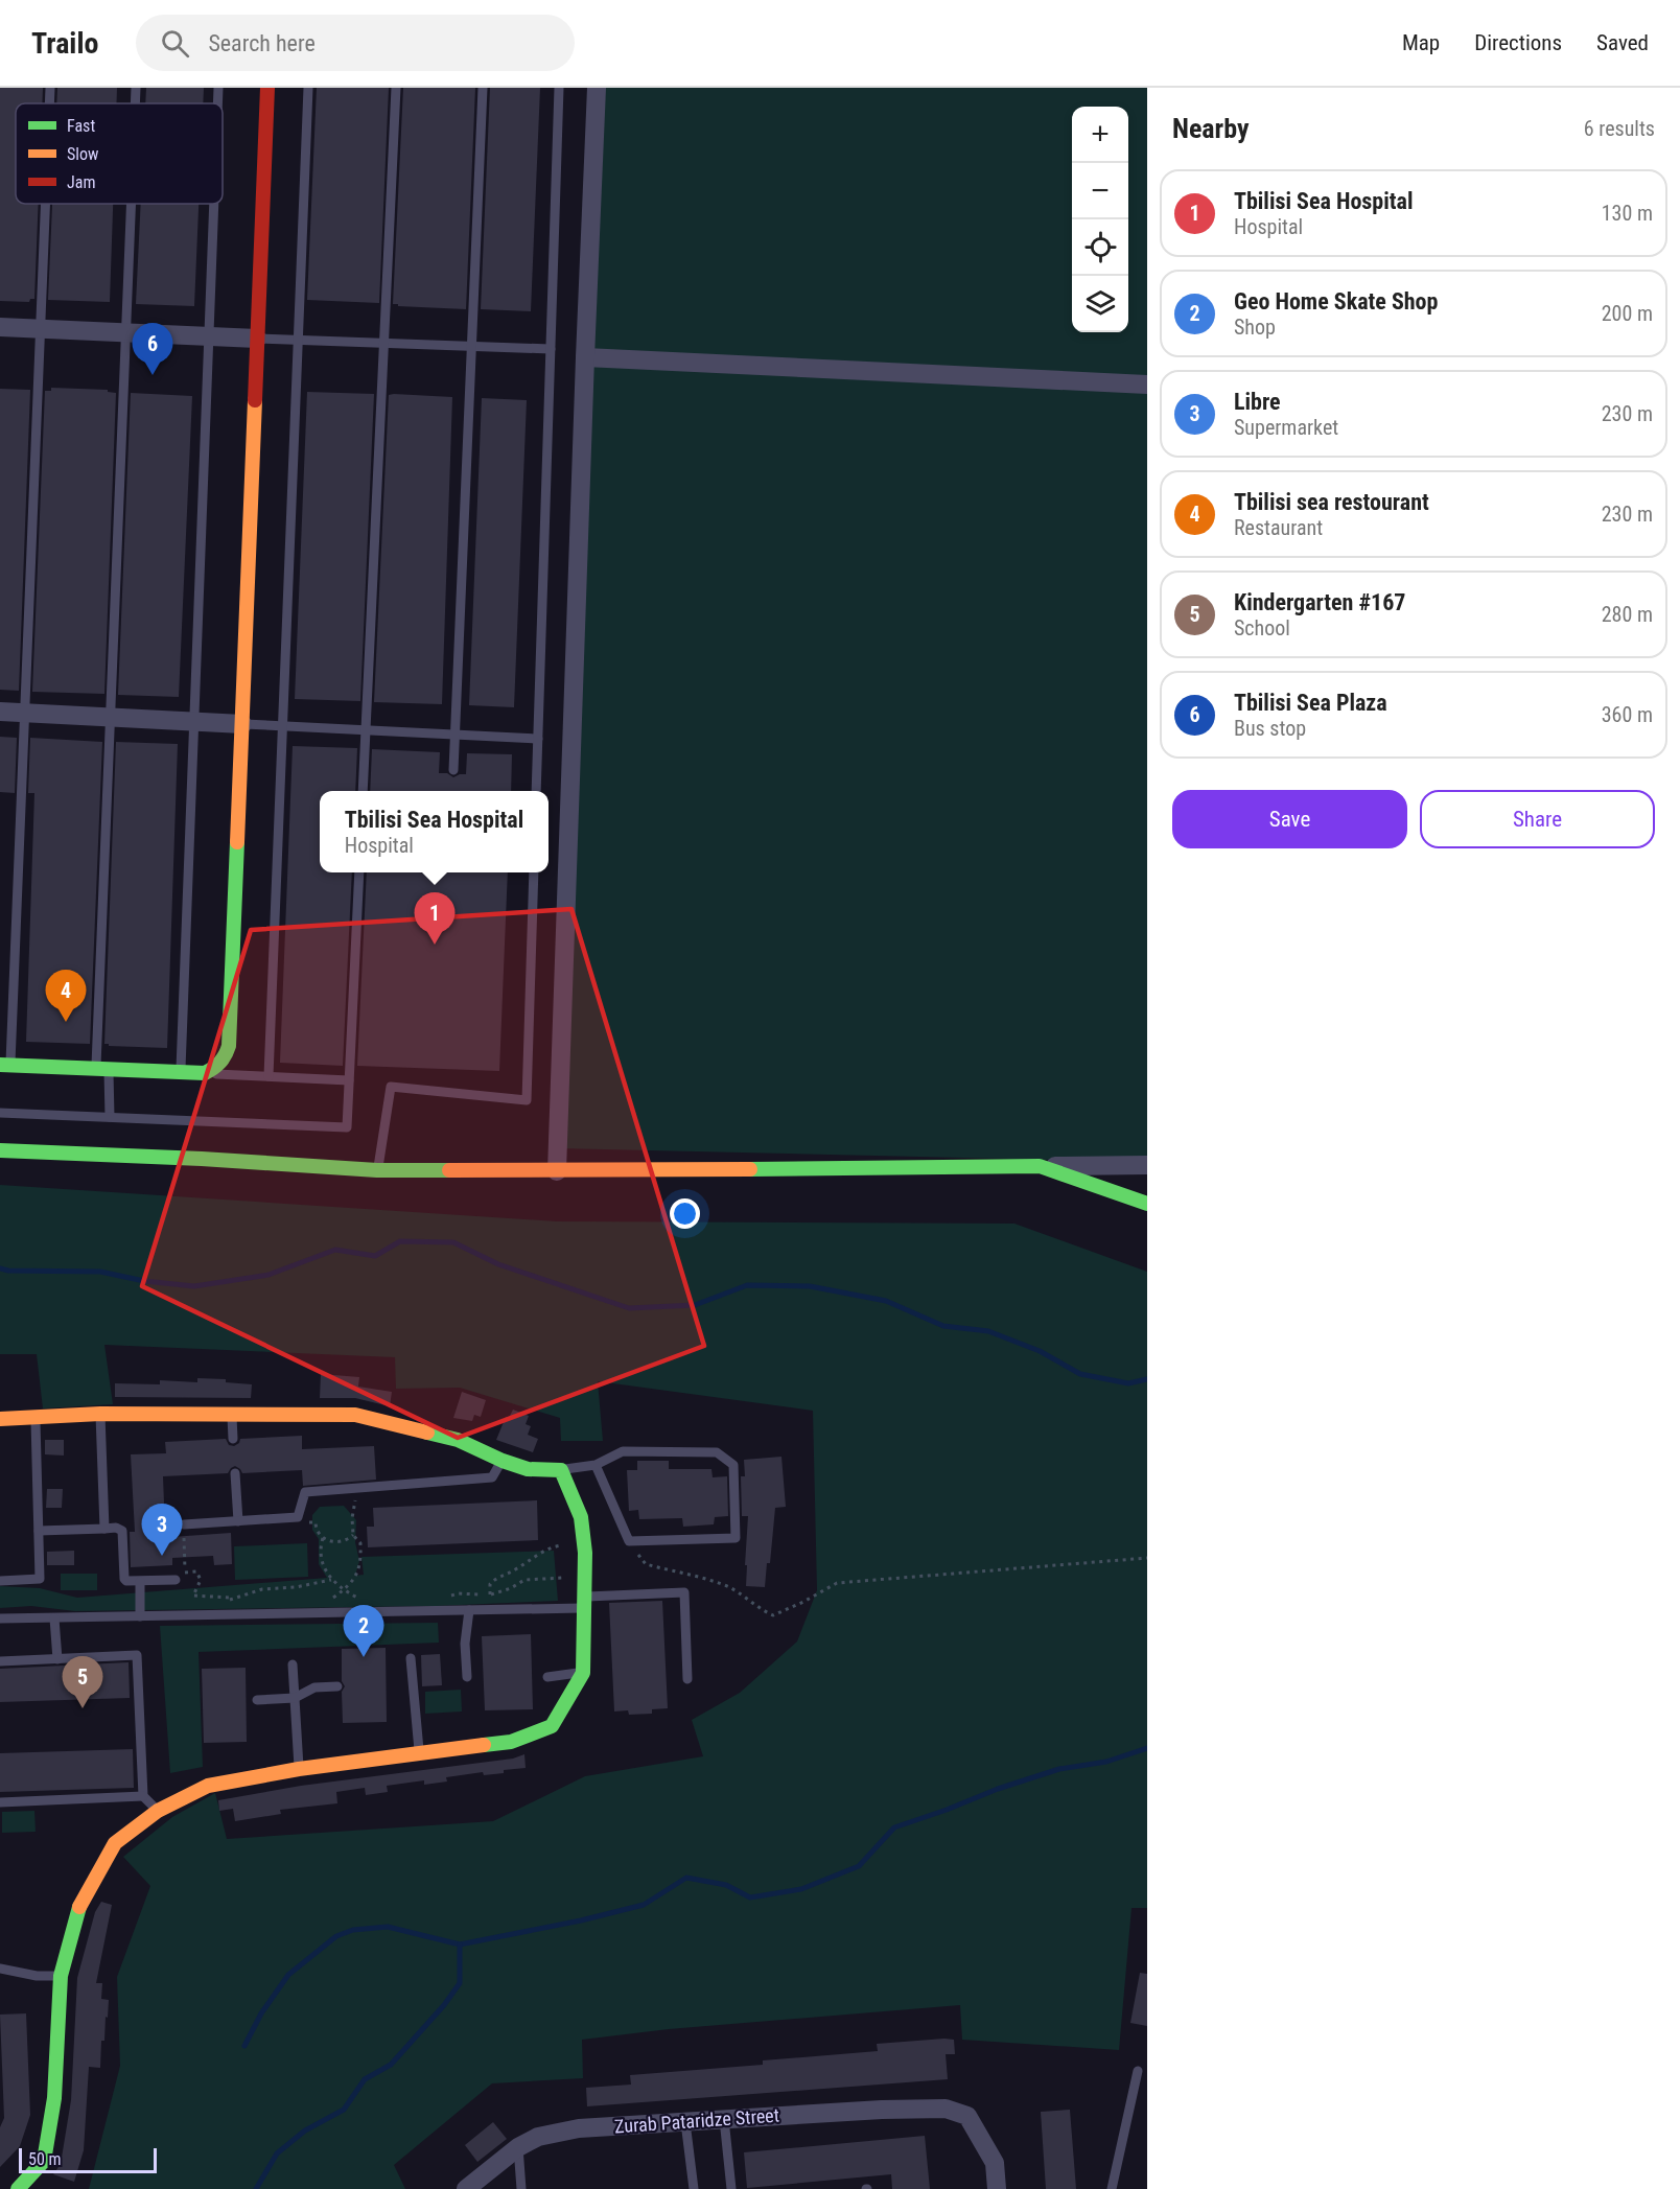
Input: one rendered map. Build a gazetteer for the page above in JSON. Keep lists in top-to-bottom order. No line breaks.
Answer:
{"streets":{"street":["Zurab Pataridze Street"]},"legend":["Fast","Slow","Jam"],"scale_bar":"50 m","page":{"header":"Trailo","search":"Search here","nav":["Map","Directions","Saved"],"heading":["Nearby","6 results"],"map_buttons":["+","−"],"list":[{"mark":"1","name":"Tbilisi Sea Hospital","note":"Hospital","value":"130 m"},{"mark":"2","name":"Geo Home Skate Shop","note":"Shop","value":"200 m"},{"mark":"3","name":"Libre","note":"Supermarket","value":"230 m"},{"mark":"4","name":"Tbilisi sea restourant","note":"Restaurant","value":"230 m"},{"mark":"5","name":"Kindergarten #167","note":"School","value":"280 m"},{"mark":"6","name":"Tbilisi Sea Plaza","note":"Bus stop","value":"360 m"}],"pins":["6","1","4","3","2","5"],"buttons":["Save","Share"],"popup":["Tbilisi Sea Hospital","Hospital"],"scale":"50 m"}}
